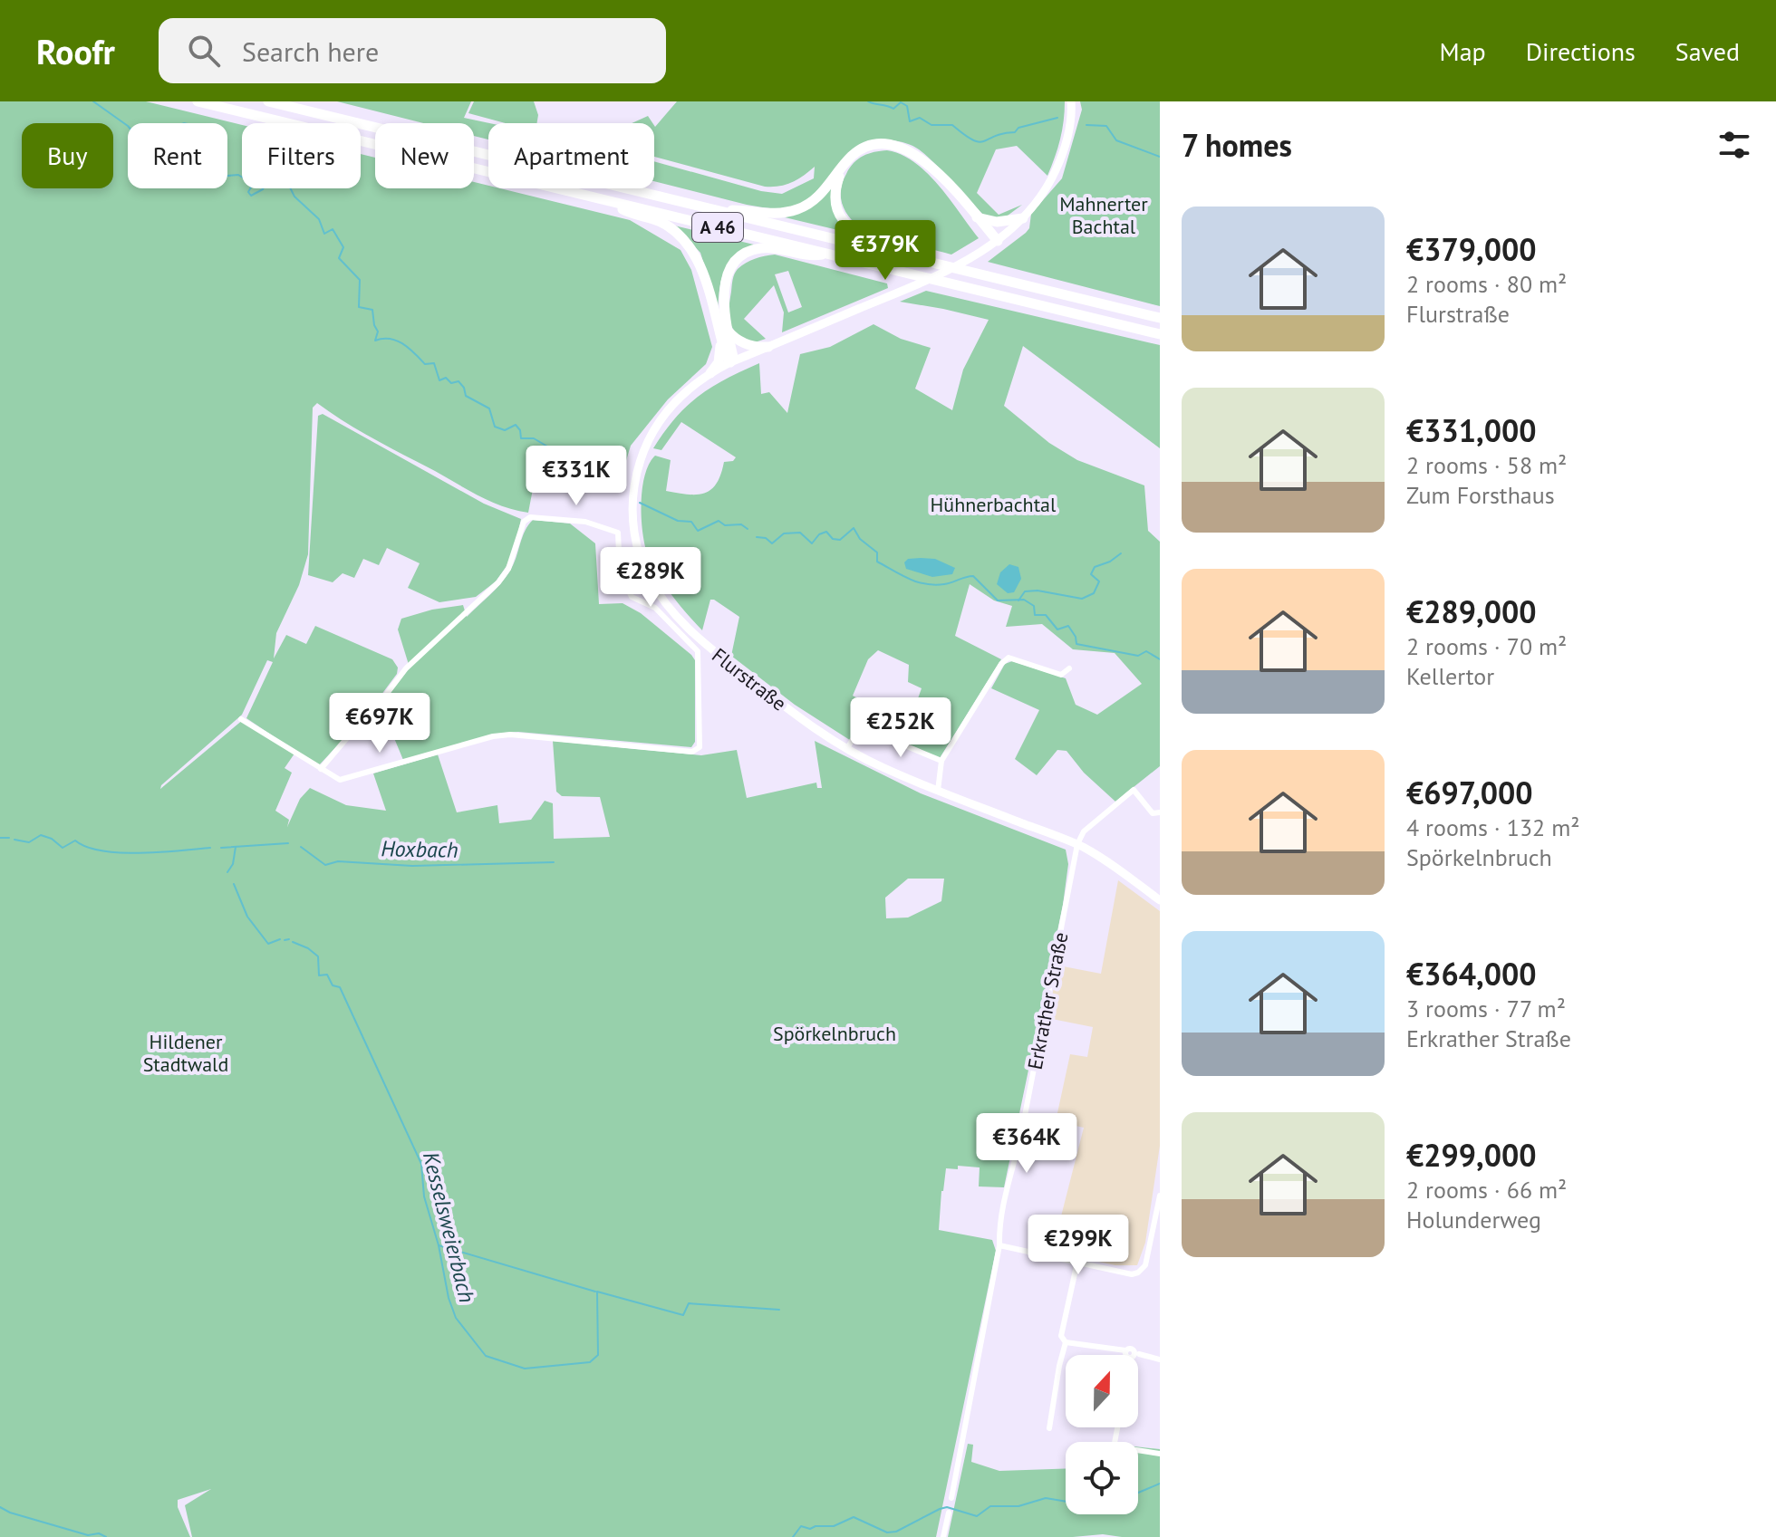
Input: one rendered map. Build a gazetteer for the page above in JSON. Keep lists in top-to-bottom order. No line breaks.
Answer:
{"streets":{"highway":["A 46"],"main road":["Flurstraße"],"street":["Erkrather Straße"]},"crossings":[["Flurstraße","Erkrather Straße"]],"water":["Hoxbach","Kesselsweierbach"],"parks":["Mahnerter Bachtal","Hühnerbachtal","Spörkelnbruch","Hildener Stadtwald"],"north":"top","page":{"header":"Roofr","search":"Search here","nav":["Map","Directions","Saved"],"heading":"7 homes","chip":["Buy","Rent","Filters","New","Apartment"],"list":[{"name":"€379,000","note":"2 rooms · 80 m² · Flurstraße"},{"name":"€331,000","note":"2 rooms · 58 m² · Zum Forsthaus"},{"name":"€289,000","note":"2 rooms · 70 m² · Kellertor"},{"name":"€697,000","note":"4 rooms · 132 m² · Spörkelnbruch"},{"name":"€364,000","note":"3 rooms · 77 m² · Erkrather Straße"},{"name":"€299,000","note":"2 rooms · 66 m² · Holunderweg"}],"price":["€379K","€331K","€289K","€697K","€252K","€364K","€299K"]}}
